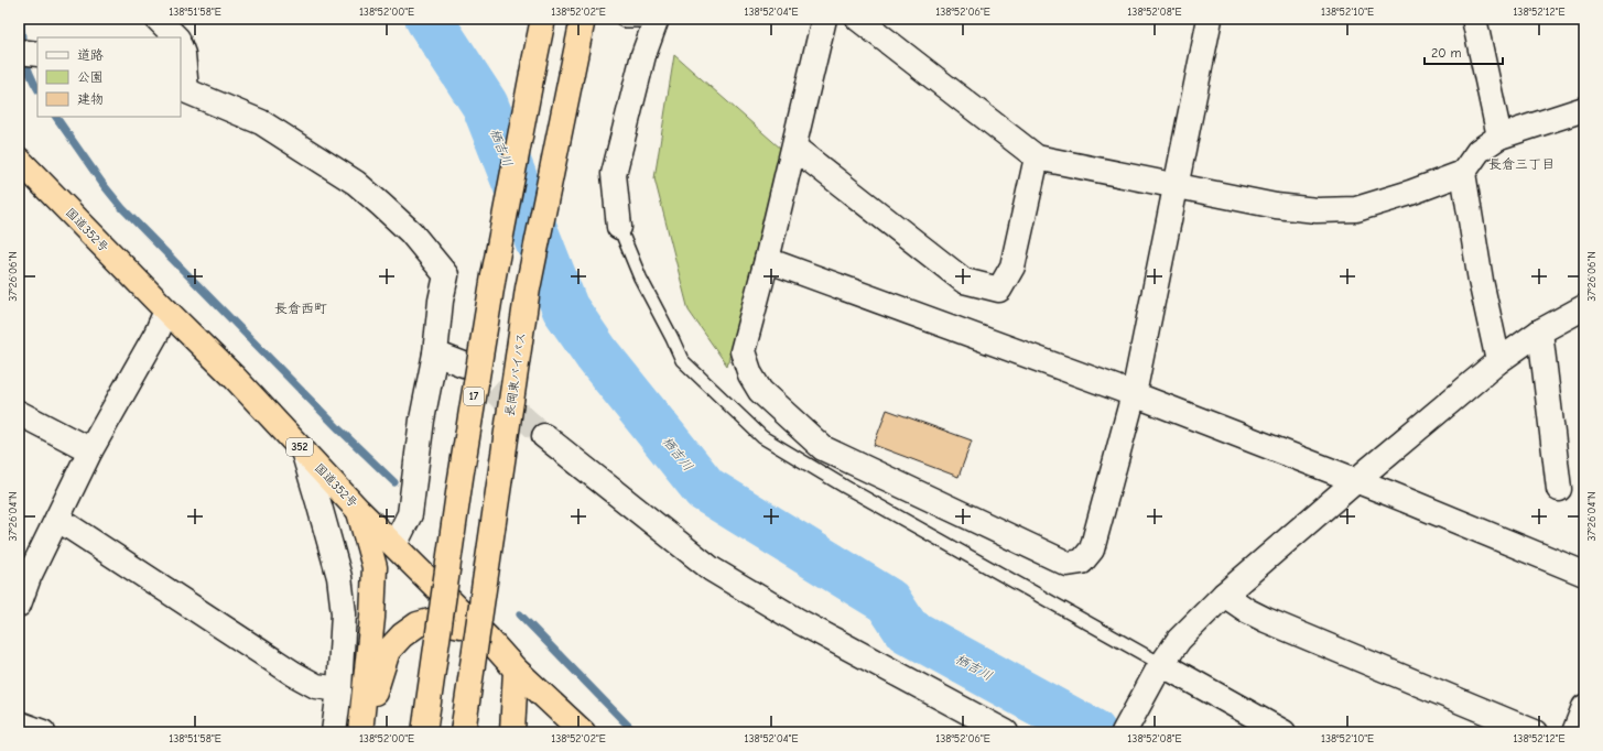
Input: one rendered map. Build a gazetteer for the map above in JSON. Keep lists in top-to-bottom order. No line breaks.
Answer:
{"streets":{"highway":["国道352号","長岡東バイパス","17","352"]},"districts":["長倉三丁目","長倉西町"],"water":["栖吉川"],"legend":["道路","公園","建物"],"scale_bar":"20 m","coordinates":["138°51'58\"E","138°52'00\"E","138°52'02\"E","138°52'04\"E","138°52'06\"E","138°52'08\"E","138°52'10\"E","138°52'12\"E","37°26'06\"N","37°26'04\"N"]}
